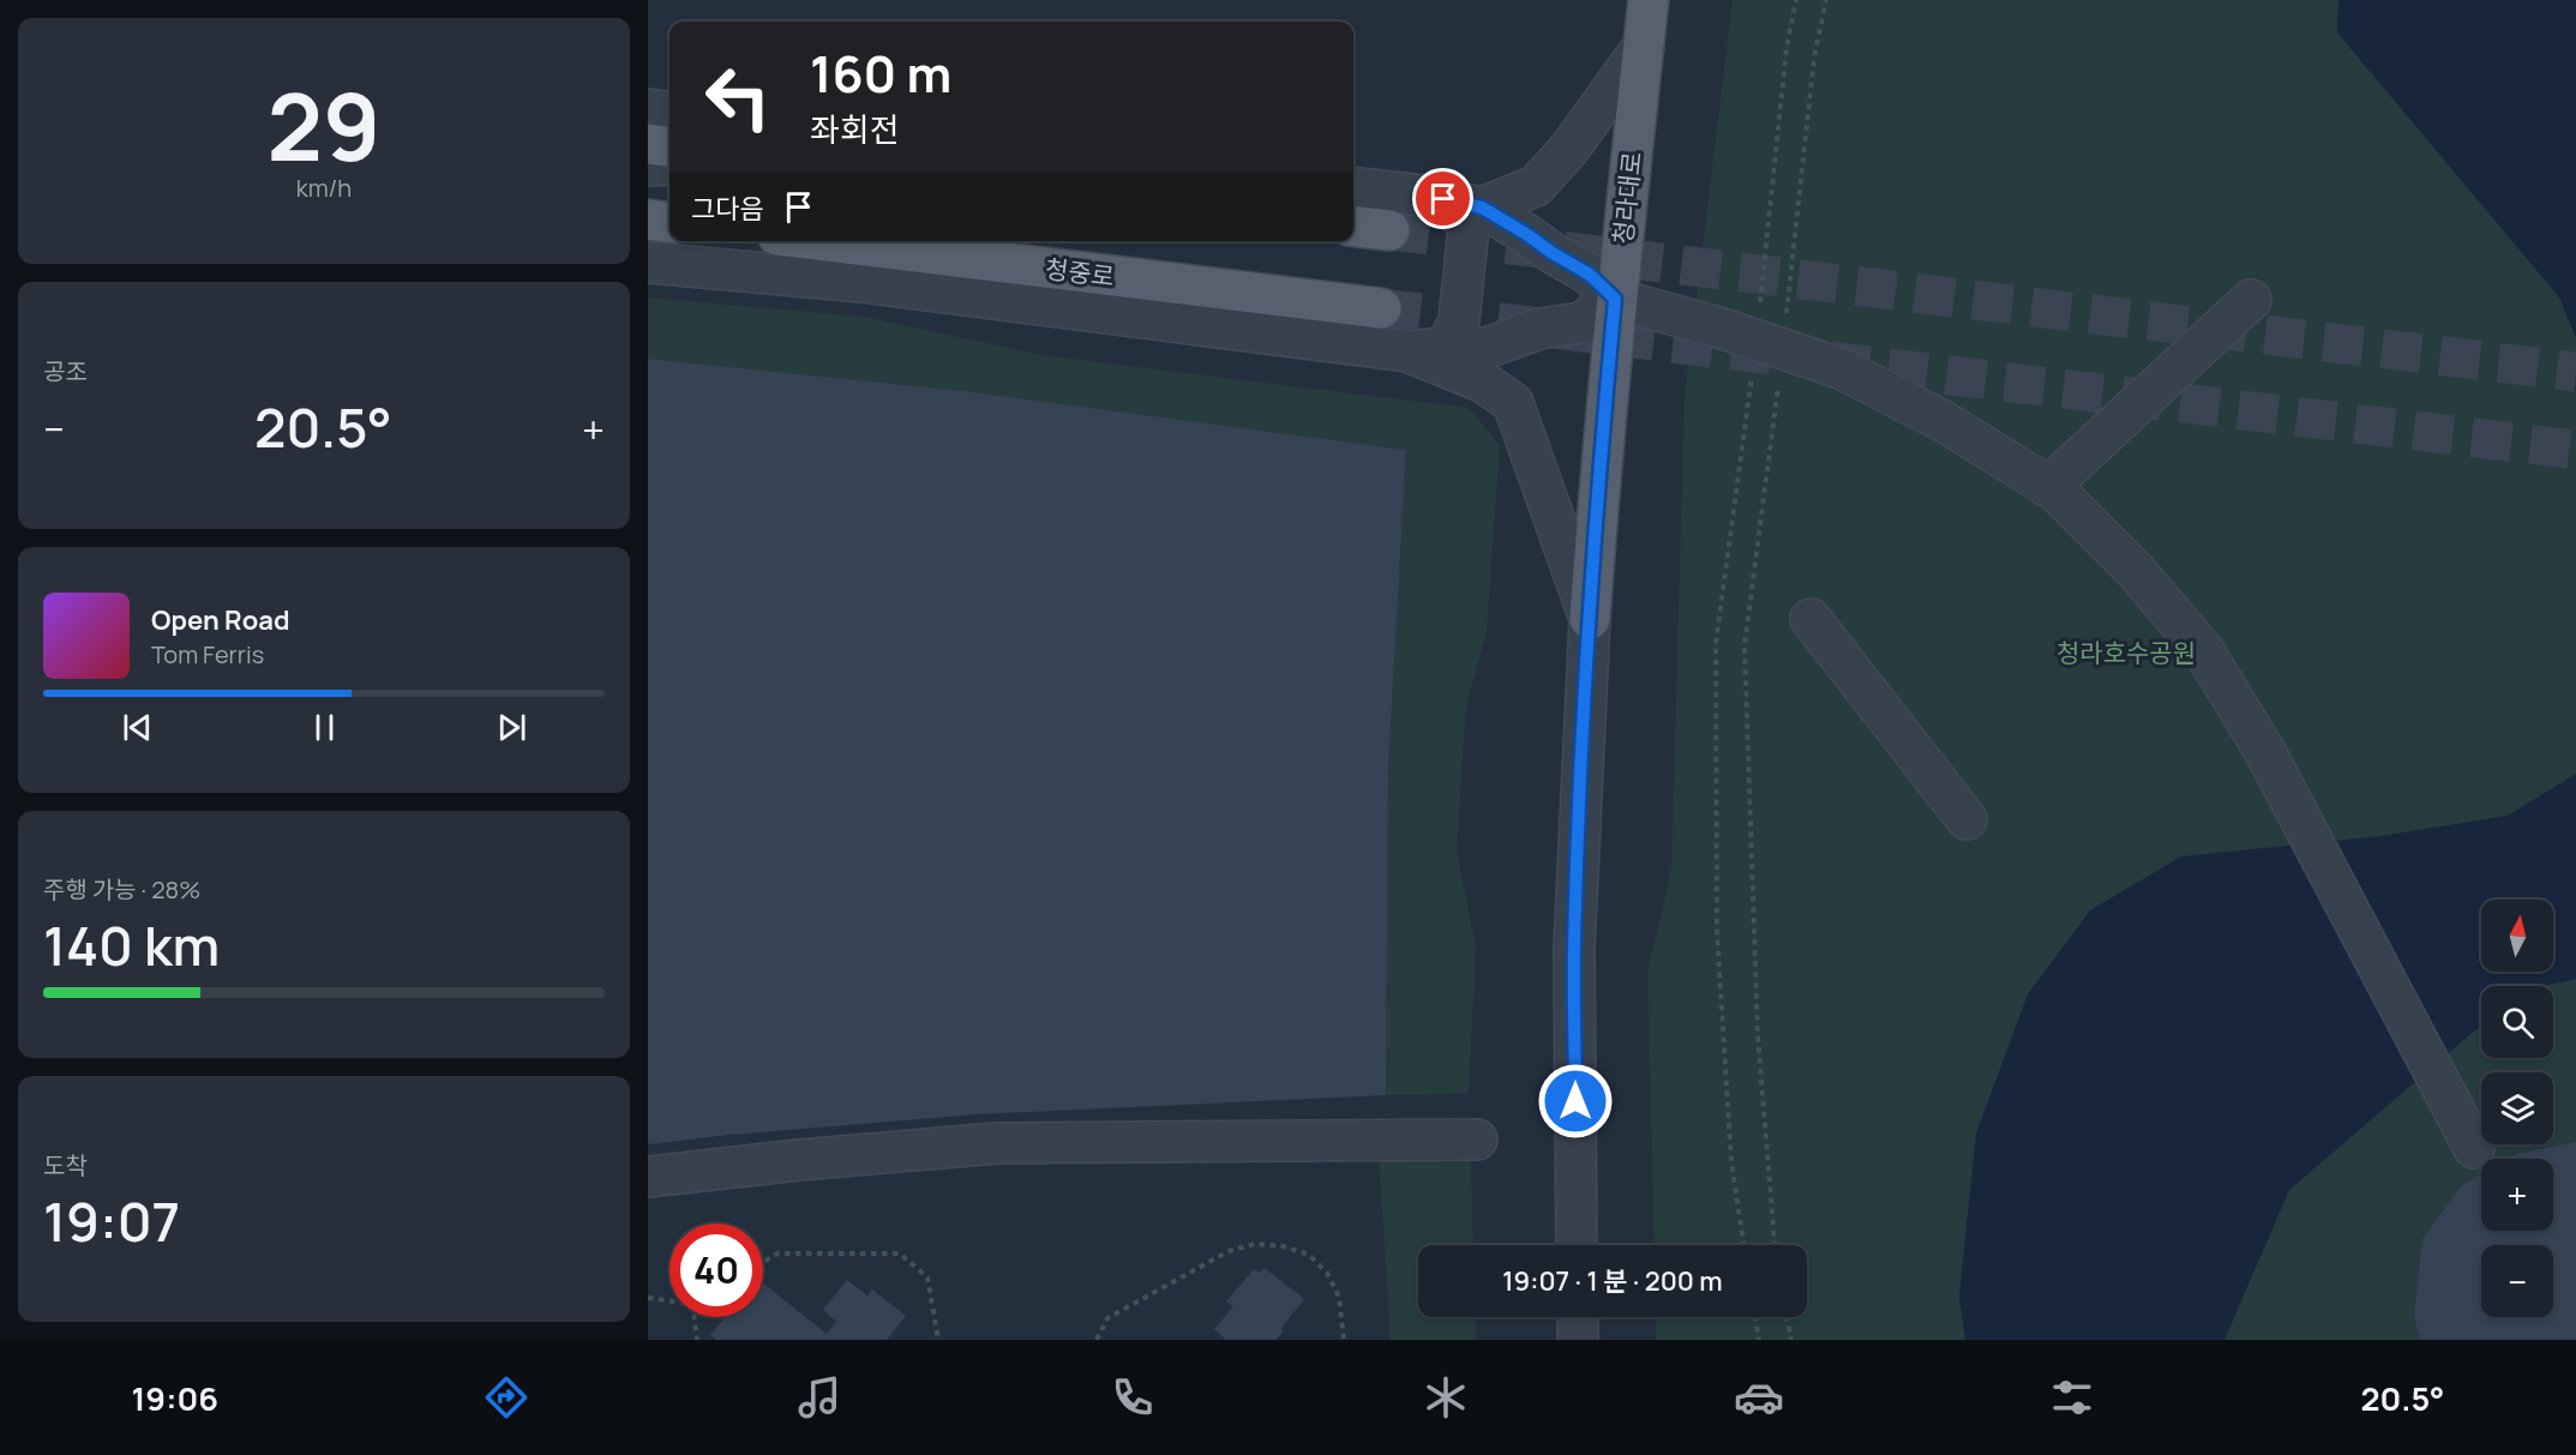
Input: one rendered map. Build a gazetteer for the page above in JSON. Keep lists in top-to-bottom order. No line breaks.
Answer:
{"streets":{"main road":["청라대로","청중로"]},"parks":["청라호수공원"],"north":"top","page":{"tile":[["29","km/h"],"공조",["주행 가능 · 28%","140 km"],["도착","19:07"]],"turn":["160 m","좌회전"],"then":"그다음","heat":["−","20.5°","+"],"song":["Open Road","Tom Ferris"],"map_buttons":["+","−"],"limit":"40","trip":"19:07 · 1 분 · 200 m","tabs":["19:06","20.5°"]}}
